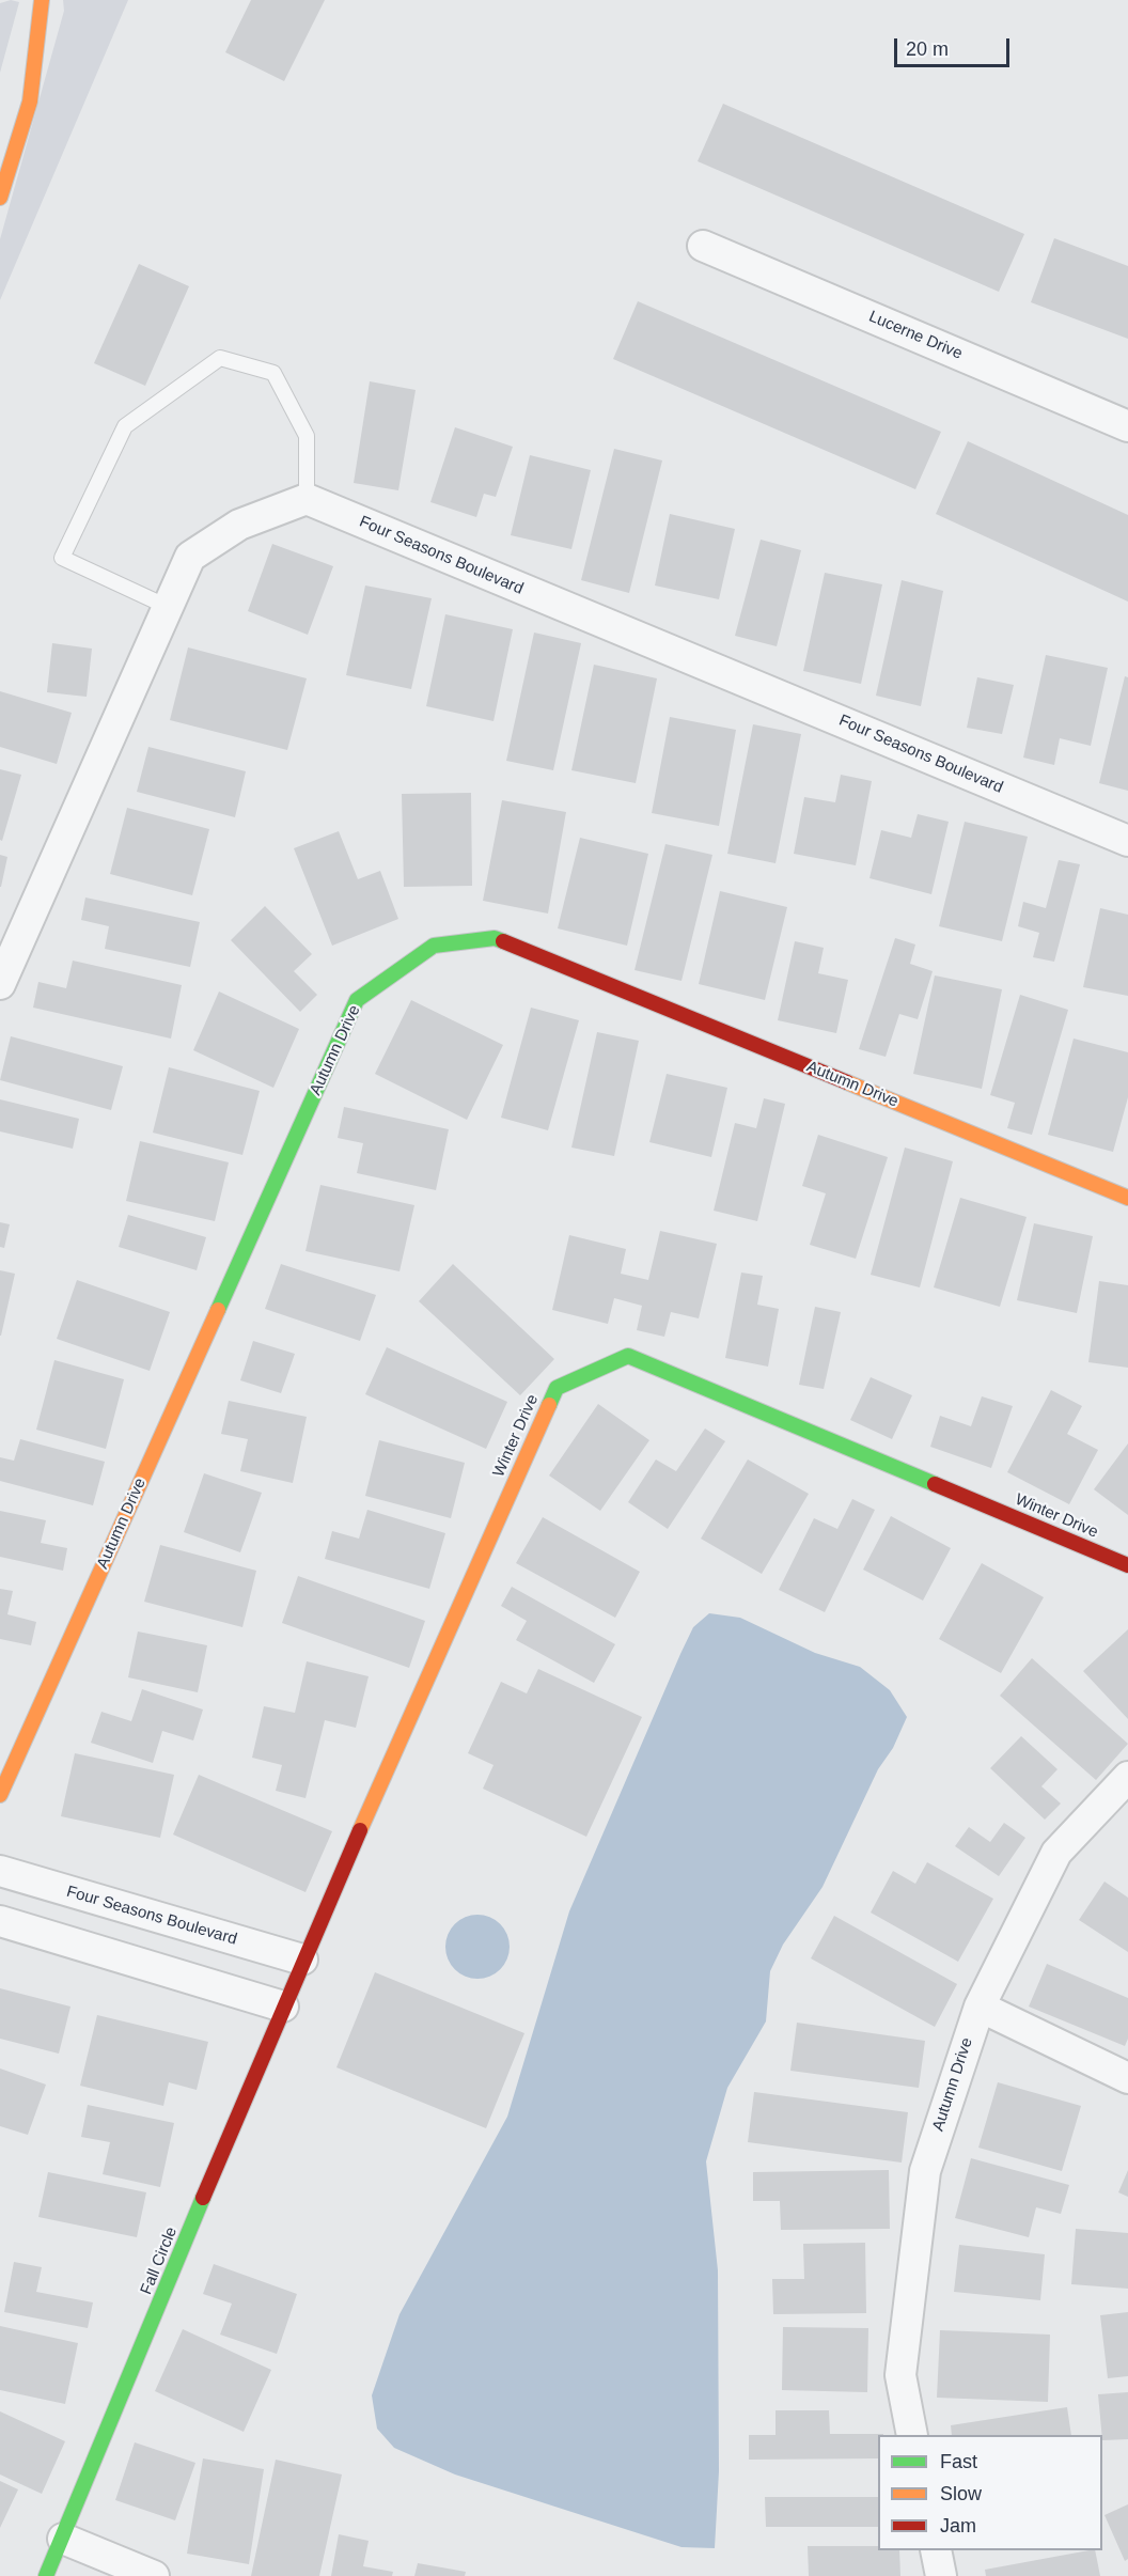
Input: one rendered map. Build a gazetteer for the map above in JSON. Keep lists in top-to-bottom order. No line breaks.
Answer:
{"streets":{"street":["Lucerne Drive","Four Seasons Boulevard","Autumn Drive","Winter Drive","Fall Circle"]},"crossings":[["Four Seasons Boulevard","Winter Drive"],["Four Seasons Boulevard","Fall Circle"],["Winter Drive","Fall Circle"]],"legend":["Fast","Slow","Jam"],"scale_bar":"20 m"}
